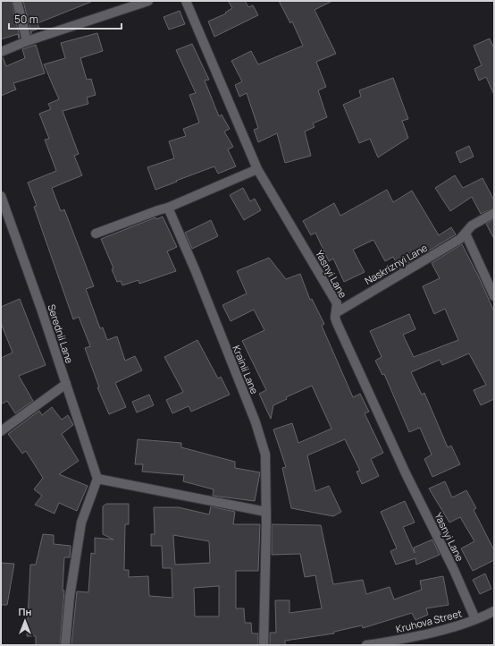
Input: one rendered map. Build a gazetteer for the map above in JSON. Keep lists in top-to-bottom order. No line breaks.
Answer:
{"streets":{"street":["Naskriznyi Lane","Yasnyi Lane","Serednii Lane","Krainii Lane","Kruhova Street"]},"crossings":[["Naskriznyi Lane","Yasnyi Lane"],["Yasnyi Lane","Kruhova Street"]],"scale_bar":"50 m","north":"top"}
